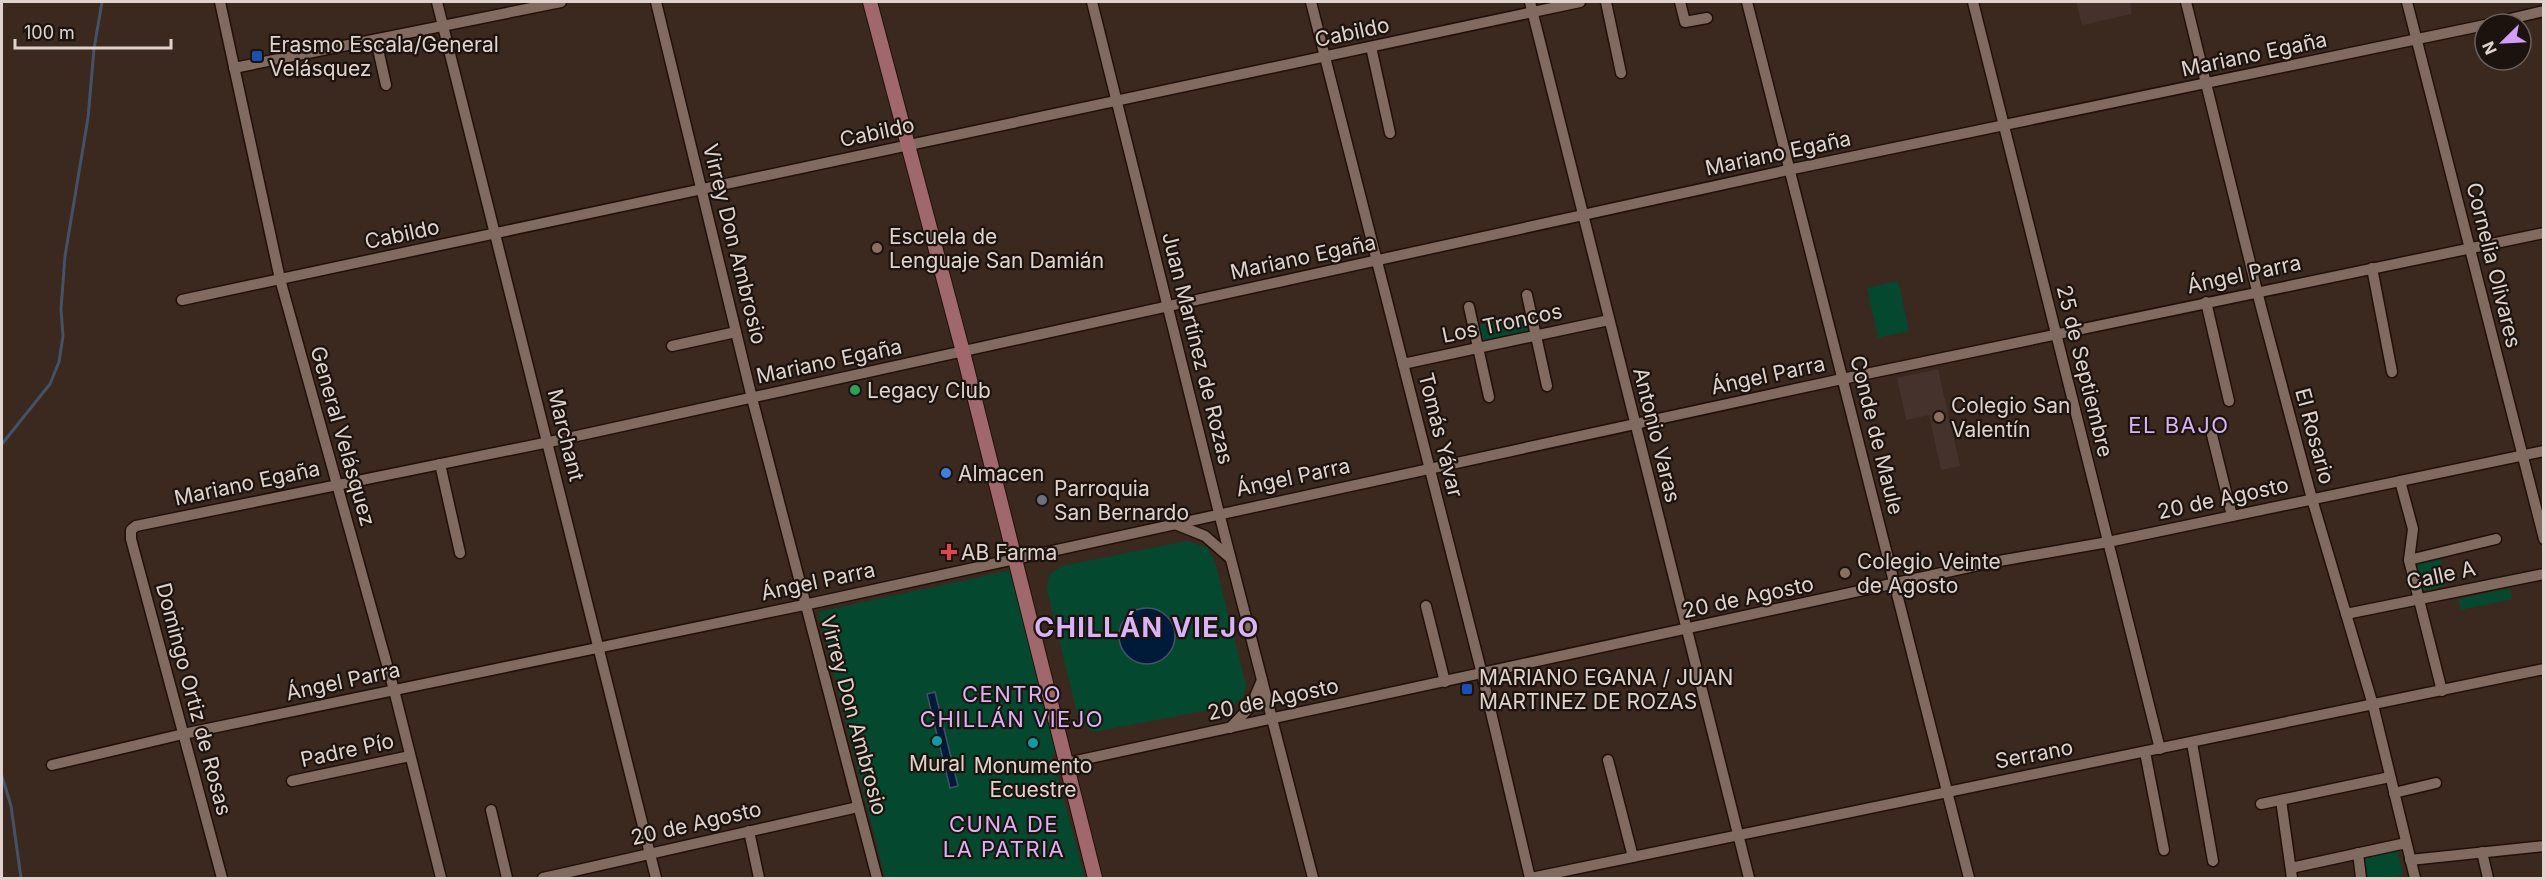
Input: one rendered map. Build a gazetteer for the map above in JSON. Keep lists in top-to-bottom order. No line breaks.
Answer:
{"streets":{"street":["Cabildo","Mariano Egaña","Virrey Don Ambrosio","Cornelia Olivares","Ángel Parra","Los Troncos","Juan Martínez de Rozas","25 de Septiembre","Marchant","Tomás Yávar","Antonio Varas","Conde de Maule","General Velásquez","El Rosario","20 de Agosto","Calle A","Domingo Ortiz de Rosas","Padre Pío","Serrano"]},"crossings":[["Cabildo","Virrey Don Ambrosio"],["Cabildo","Juan Martínez de Rozas"],["Cabildo","Marchant"],["Cabildo","Tomás Yávar"],["Cabildo","Antonio Varas"],["Cabildo","General Velásquez"],["Mariano Egaña","Virrey Don Ambrosio"],["Mariano Egaña","Cornelia Olivares"],["Mariano Egaña","Juan Martínez de Rozas"],["Mariano Egaña","25 de Septiembre"],["Mariano Egaña","Marchant"],["Mariano Egaña","Tomás Yávar"],["Mariano Egaña","Antonio Varas"],["Mariano Egaña","Conde de Maule"],["Mariano Egaña","General Velásquez"],["Mariano Egaña","El Rosario"],["Mariano Egaña","Domingo Ortiz de Rosas"],["Virrey Don Ambrosio","Ángel Parra"],["Virrey Don Ambrosio","20 de Agosto"],["Cornelia Olivares","Ángel Parra"],["Cornelia Olivares","20 de Agosto"],["Ángel Parra","Juan Martínez de Rozas"],["Ángel Parra","25 de Septiembre"],["Ángel Parra","Marchant"],["Ángel Parra","Tomás Yávar"],["Ángel Parra","Antonio Varas"],["Ángel Parra","Conde de Maule"],["Ángel Parra","General Velásquez"],["Ángel Parra","El Rosario"],["Ángel Parra","Domingo Ortiz de Rosas"],["Los Troncos","Tomás Yávar"],["Los Troncos","Antonio Varas"],["Juan Martínez de Rozas","20 de Agosto"],["25 de Septiembre","20 de Agosto"],["25 de Septiembre","Serrano"],["Marchant","20 de Agosto"],["Tomás Yávar","20 de Agosto"],["Tomás Yávar","Serrano"],["Antonio Varas","20 de Agosto"],["Antonio Varas","Serrano"],["Conde de Maule","20 de Agosto"],["Conde de Maule","Serrano"],["General Velásquez","Padre Pío"],["El Rosario","20 de Agosto"],["El Rosario","Calle A"],["El Rosario","Serrano"]],"districts":["EL BAJO","CHILLÁN VIEJO","CENTRO CHILLÁN VIEJO","CUNA DE LA PATRIA"],"places":{"transit":["Erasmo Escala/General Velásquez","MARIANO EGANA / JUAN MARTINEZ DE ROZAS"],"other":["Escuela de Lenguaje San Damián","Legacy Club","Colegio San Valentín","Almacen","Parroquia San Bernardo","Colegio Veinte de Agosto","Mural","Monumento Ecuestre"],"health":["AB Farma"]},"scale_bar":"100 m","north":"bottom left"}
